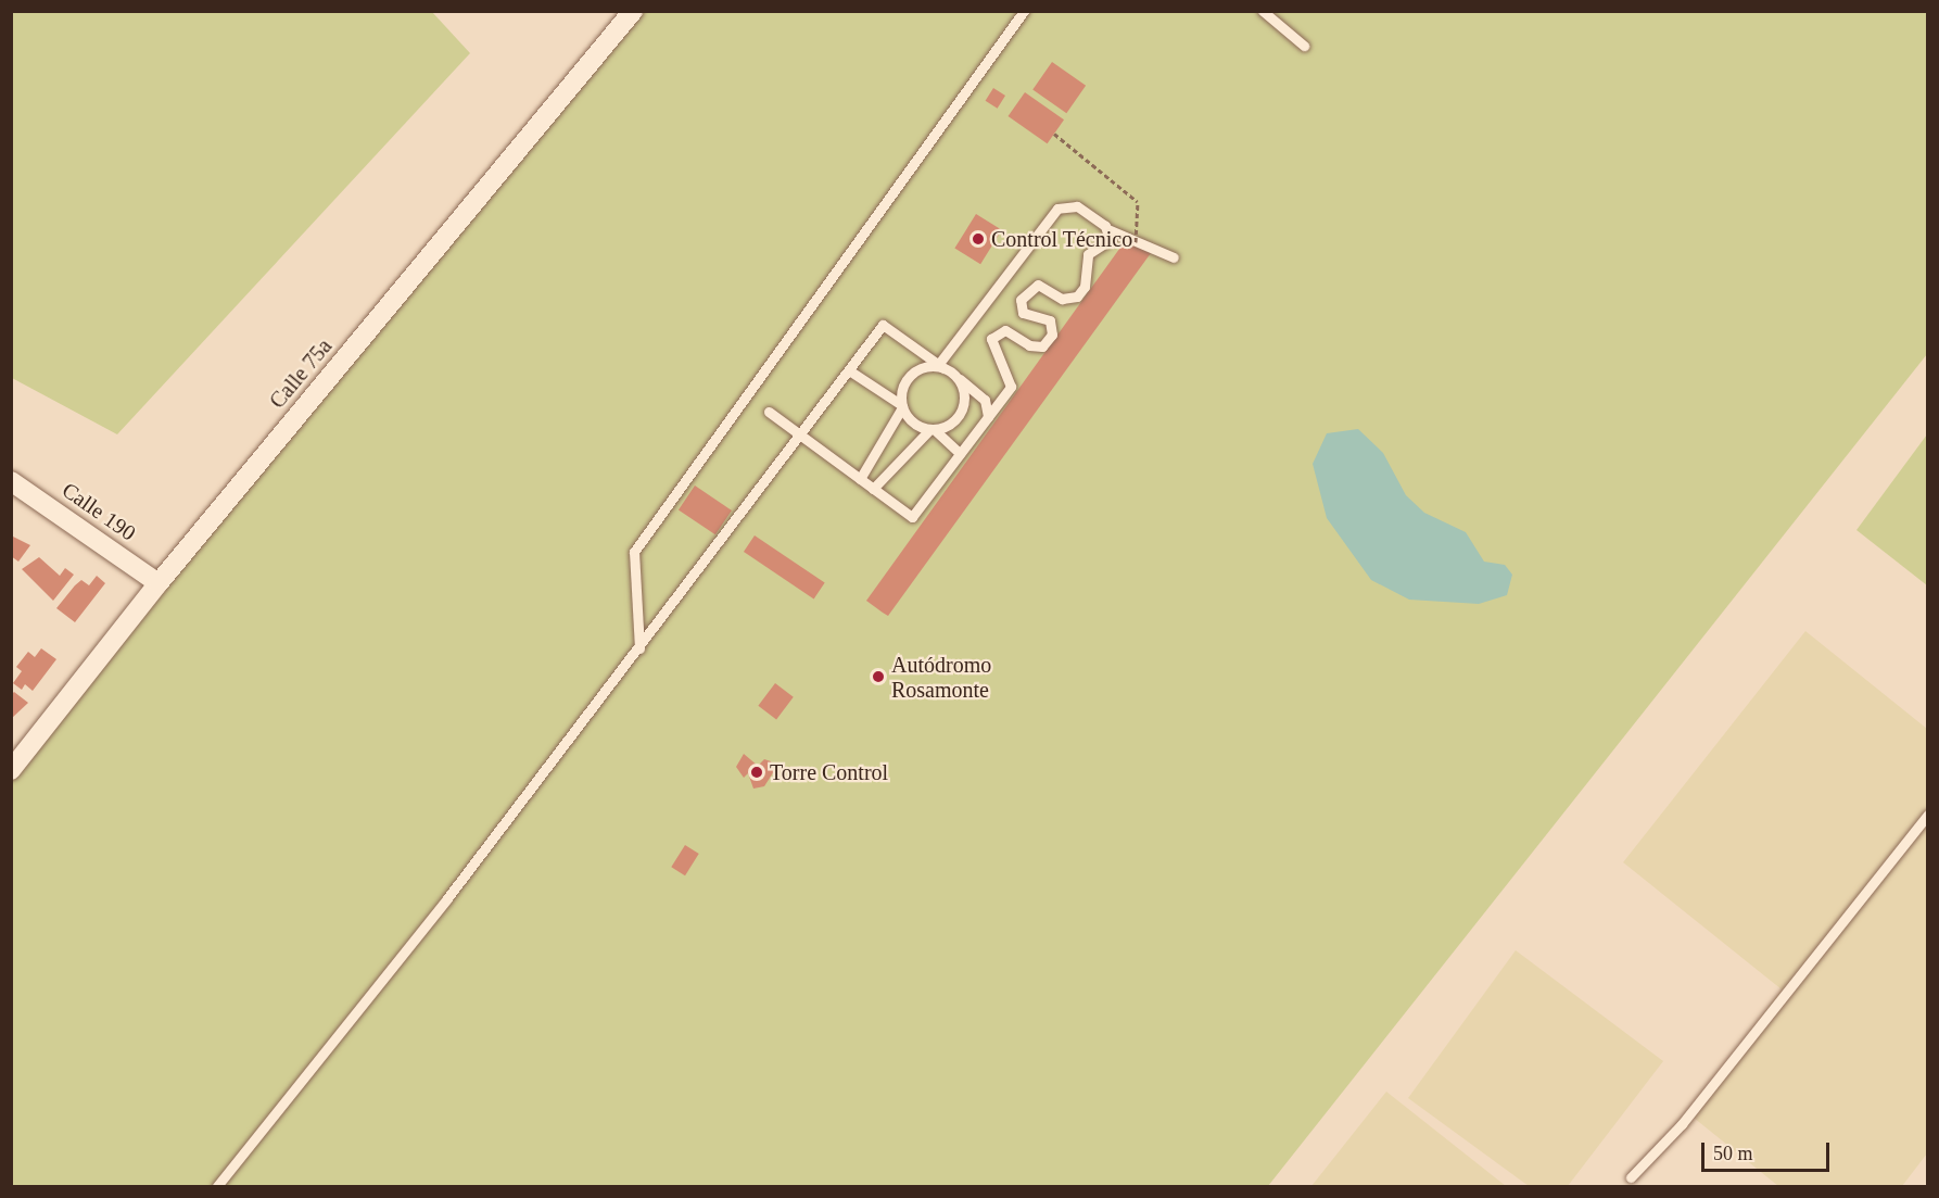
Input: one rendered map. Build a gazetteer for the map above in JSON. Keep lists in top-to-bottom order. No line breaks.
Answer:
{"streets":{"street":["Calle 75a","Calle 190"]},"crossings":[["Calle 75a","Calle 190"]],"places":["Control Técnico","Autódromo Rosamonte","Torre Control"],"scale_bar":"50 m"}
